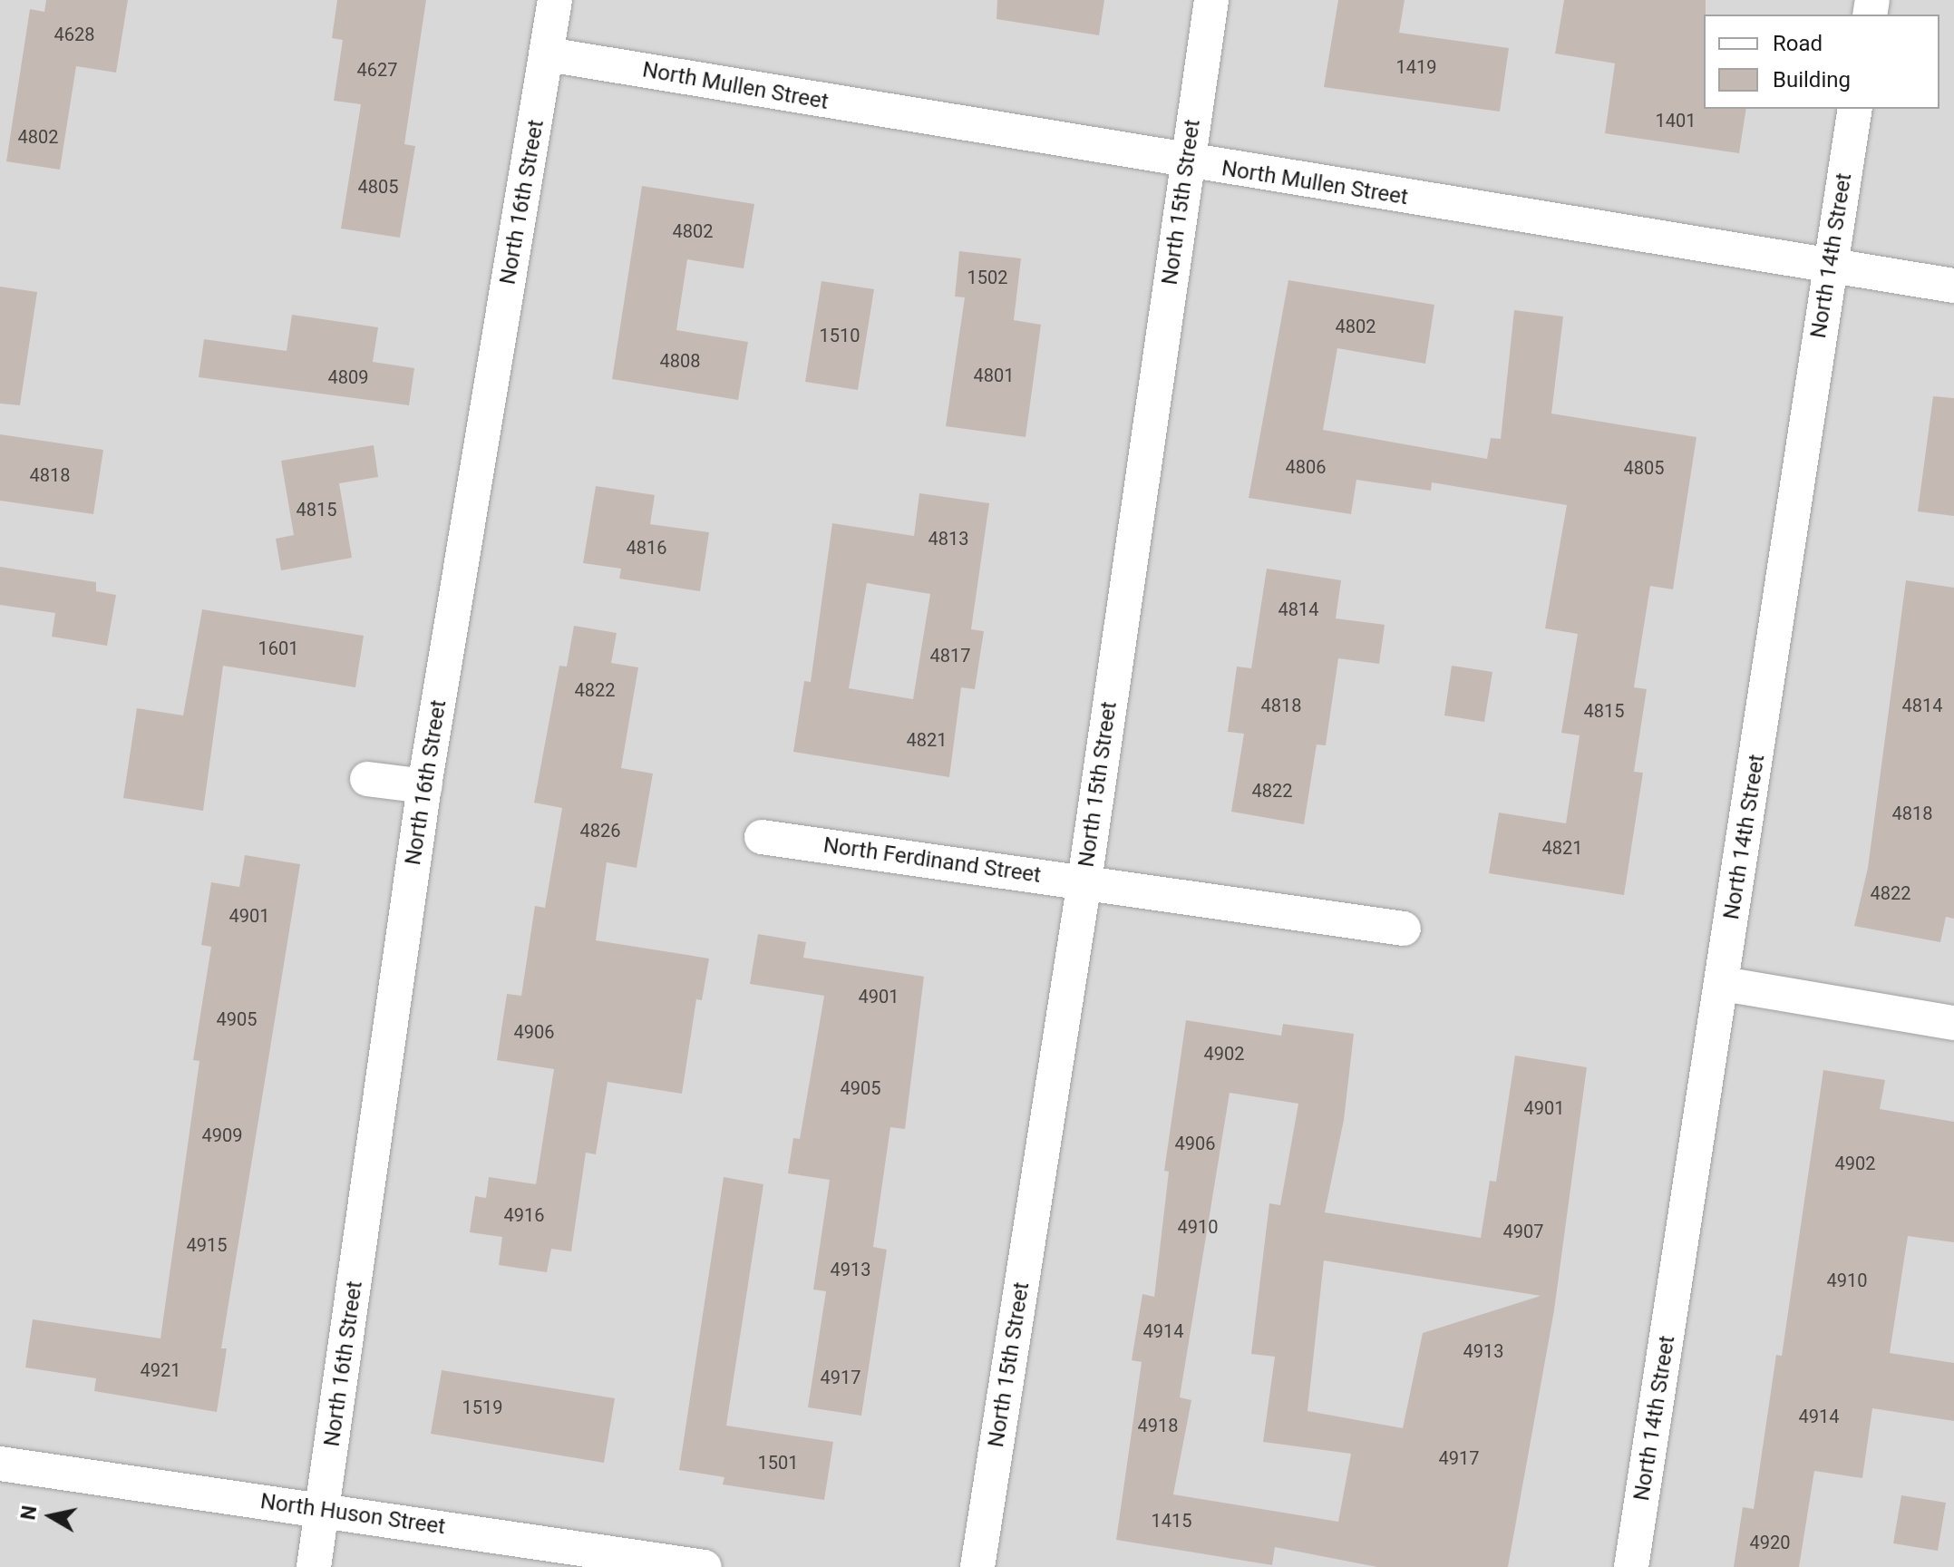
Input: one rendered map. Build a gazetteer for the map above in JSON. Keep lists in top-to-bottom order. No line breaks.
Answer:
{"streets":{"street":["North Mullen Street","North 16th Street","North 15th Street","North 14th Street","North Ferdinand Street","North Huson Street"]},"crossings":[["North Mullen Street","North 16th Street"],["North Mullen Street","North 15th Street"],["North Mullen Street","North 14th Street"],["North 16th Street","North Huson Street"],["North 15th Street","North Ferdinand Street"]],"house_numbers":["4628","1419","4627","1401","4802","4805","4802","1502","4802","1510","4808","4801","4809","4806","4805","4818","4815","4813","4816","4814","1601","4817","4822","4818","4814","4815","4821","4822","4818","4826","4821","4822","4901","4901","4905","4906","4902","4905","4901","4909","4906","4902","4916","4910","4907","4915","4913","4910","4914","4913","4921","4917","1519","4914","4918","4917","1501","1415","4920"],"legend":["Road","Building"],"north":"left"}
